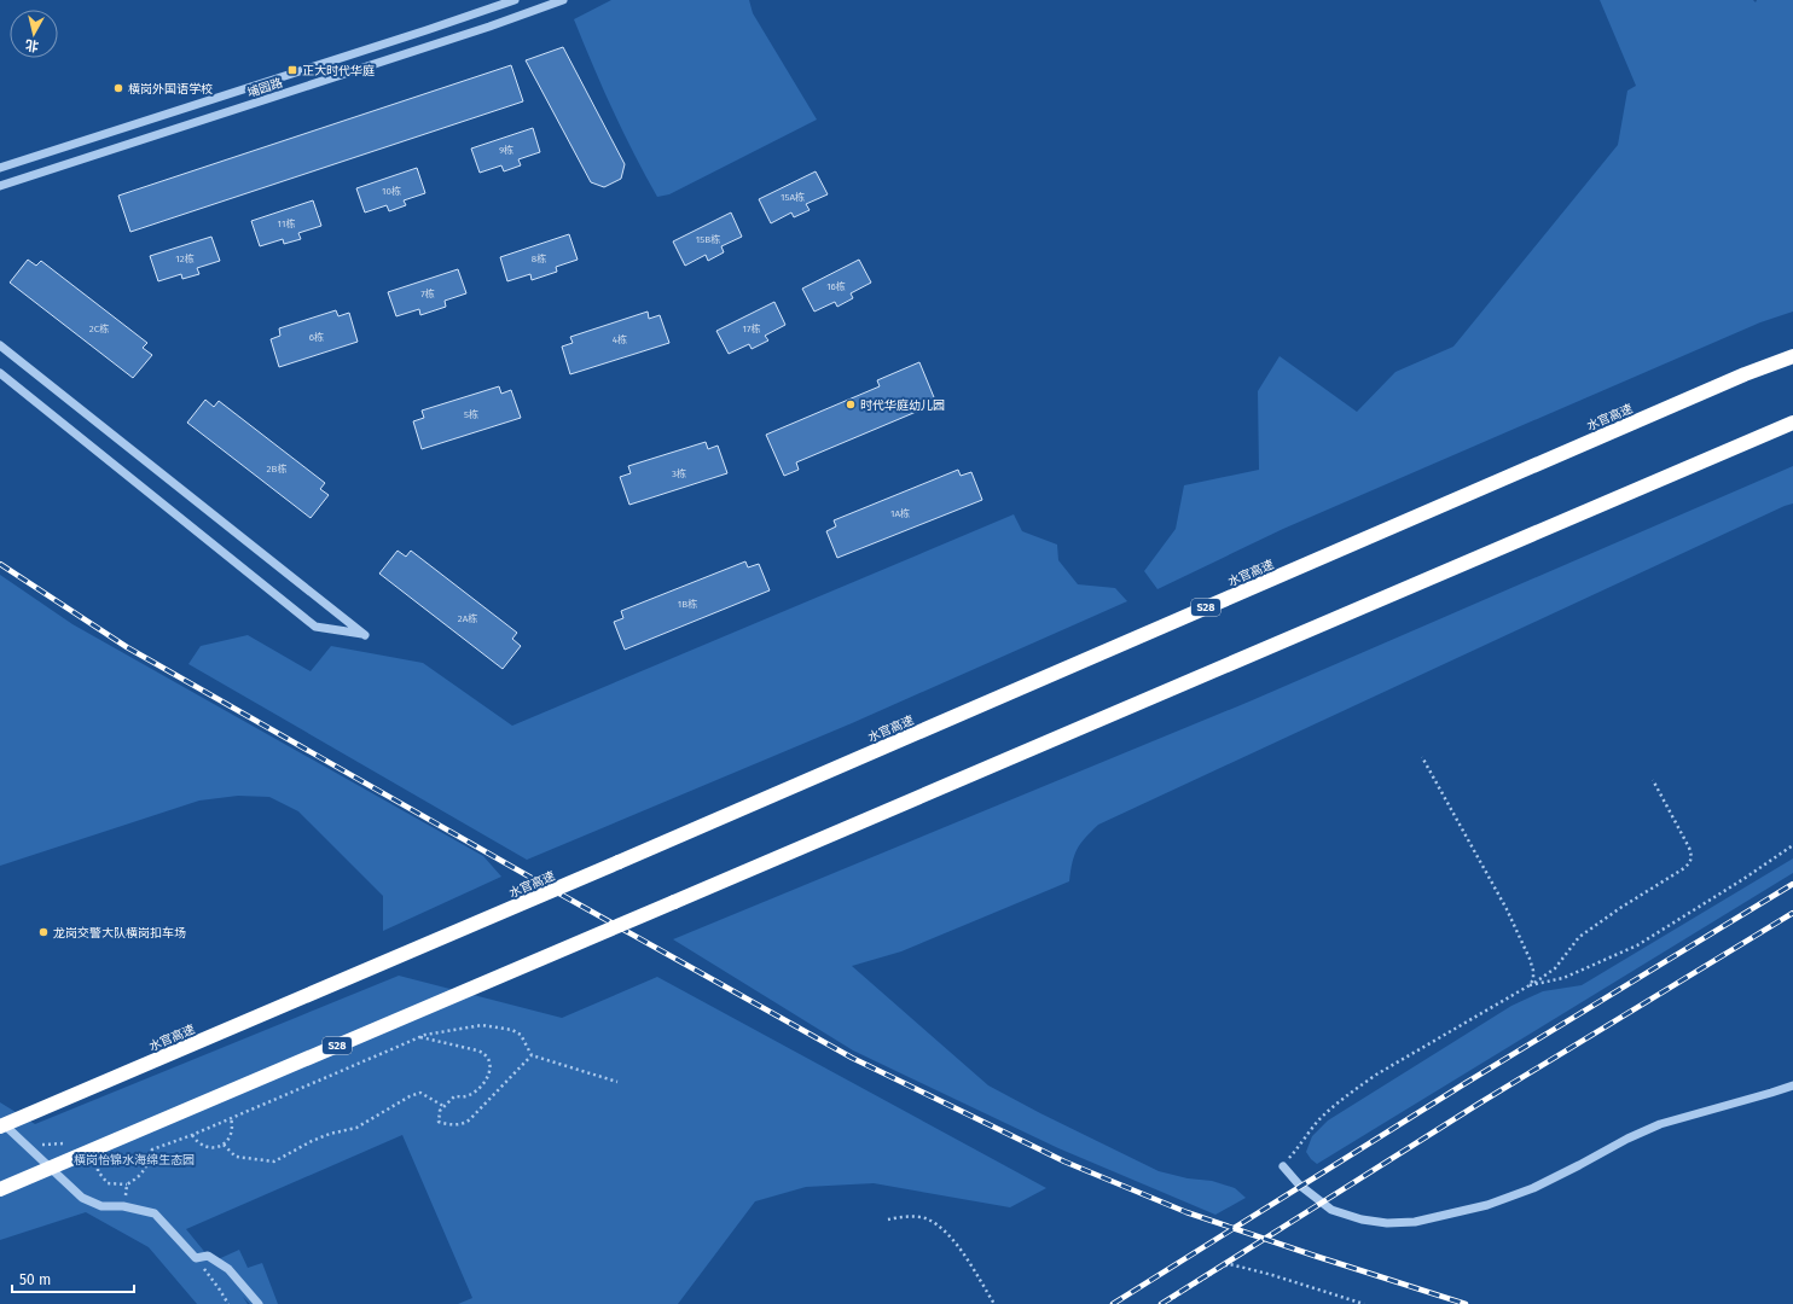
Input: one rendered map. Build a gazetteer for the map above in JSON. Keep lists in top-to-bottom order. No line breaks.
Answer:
{"streets":{"highway":["水官高速","S28"],"street":["埔园路"]},"parks":["横岗怡锦水海绵生态园"],"places":{"transit":["正大时代华庭"],"other":["横岗外国语学校","时代华庭幼儿园","龙岗交警大队横岗扣车场"]},"house_numbers":["9栋","10栋","15A栋","11栋","15B栋","12栋","8栋","16栋","7栋","2C栋","17栋","6栋","4栋","5栋","2B栋","3栋","1A栋","1B栋","2A栋"],"scale_bar":"50 m","north":"bottom"}
